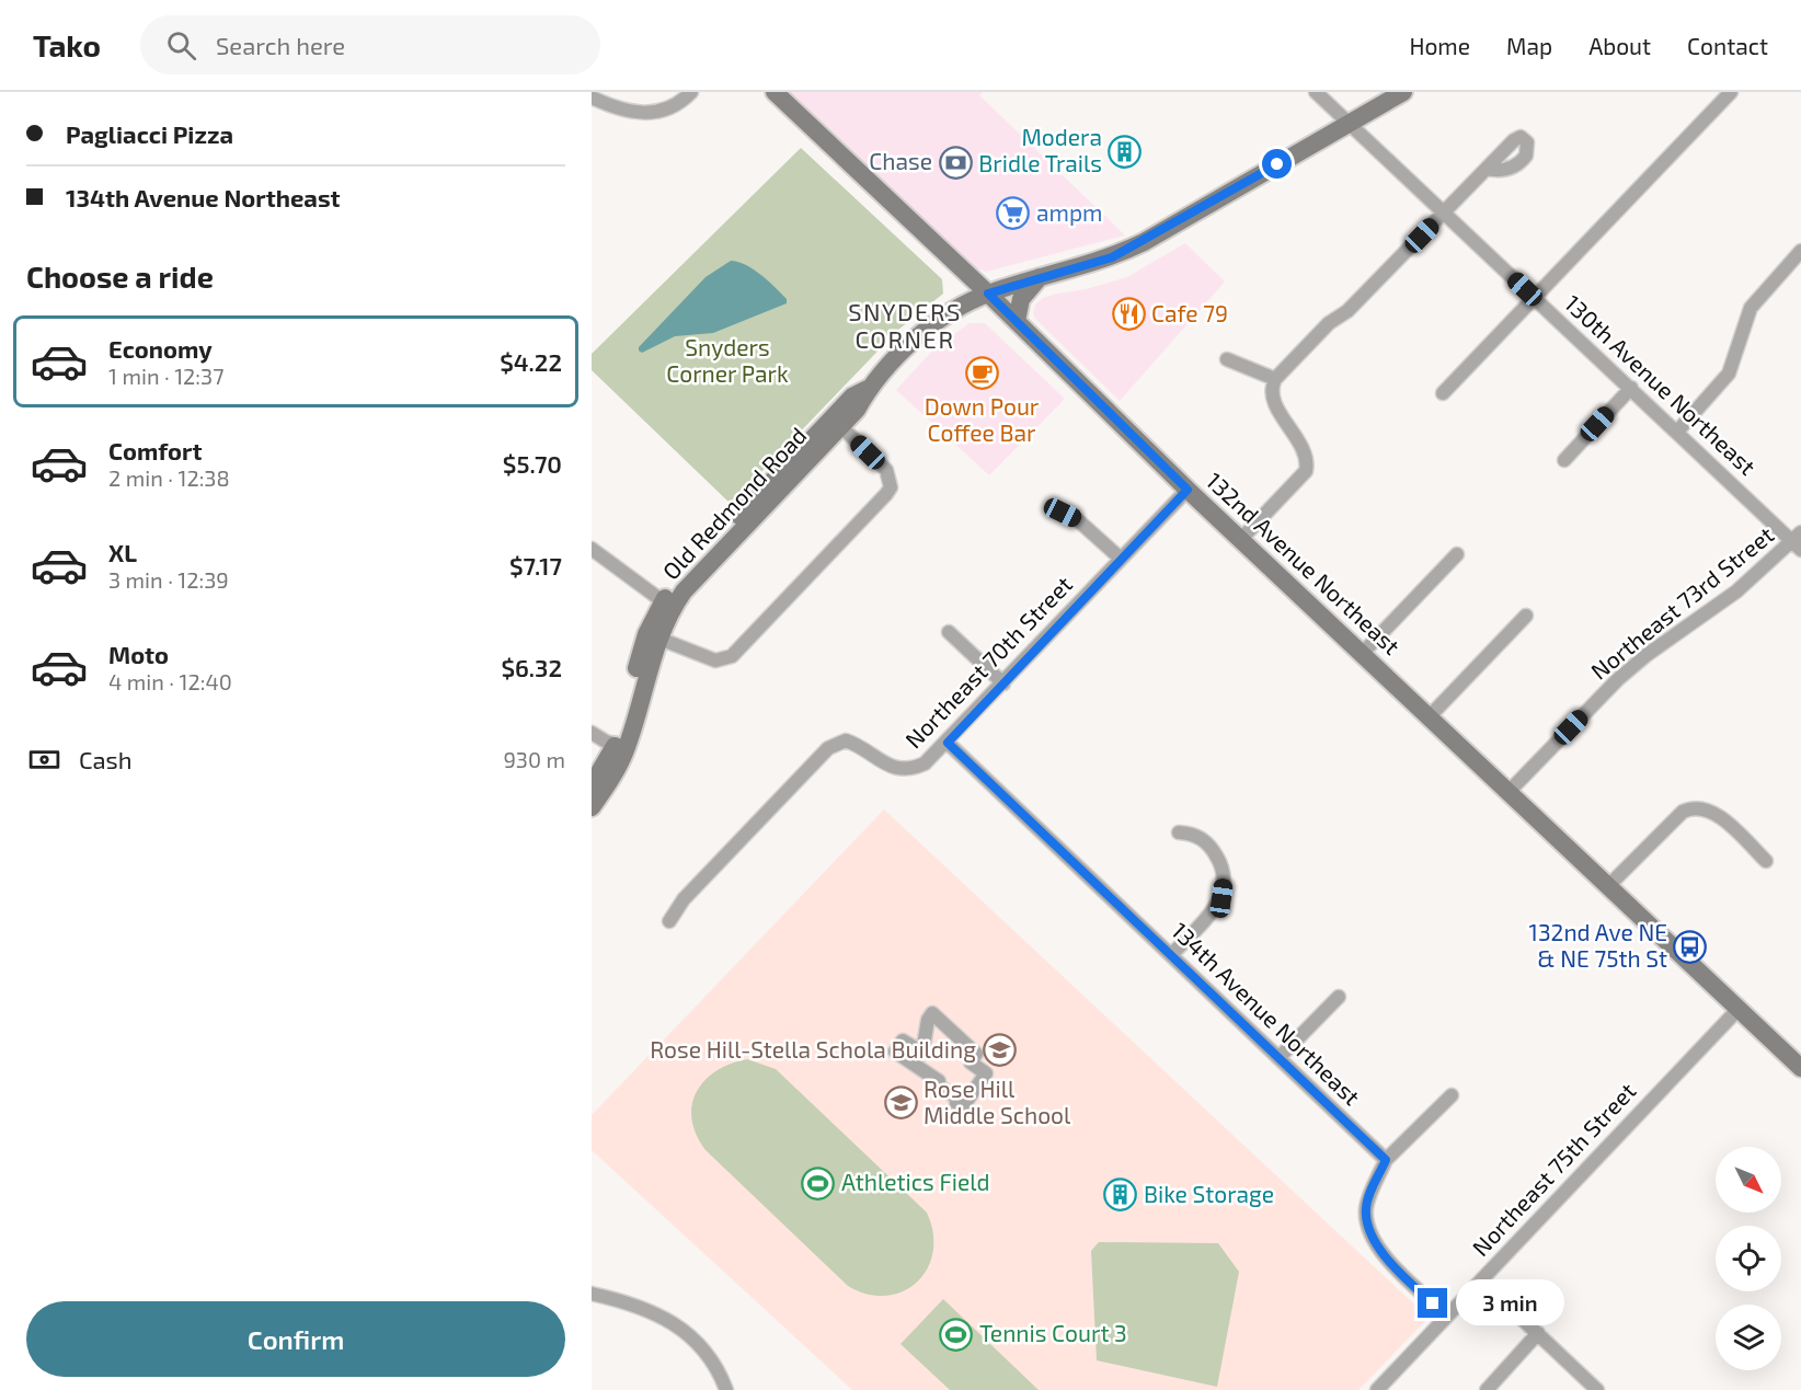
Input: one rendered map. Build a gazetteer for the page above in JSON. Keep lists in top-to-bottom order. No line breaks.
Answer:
{"streets":{"main road":["Old Redmond Road","132nd Avenue Northeast"],"street":["130th Avenue Northeast","Northeast 73rd Street","Northeast 70th Street","134th Avenue Northeast","Northeast 75th Street"]},"crossings":[["130th Avenue Northeast","Old Redmond Road"],["130th Avenue Northeast","Northeast 73rd Street"],["Old Redmond Road","132nd Avenue Northeast"],["132nd Avenue Northeast","Northeast 73rd Street"],["132nd Avenue Northeast","Northeast 70th Street"],["132nd Avenue Northeast","Northeast 75th Street"],["Northeast 70th Street","134th Avenue Northeast"]],"districts":["SNYDERS CORNER"],"parks":["Snyders Corner Park"],"places":{"building":["Modera Bridle Trails","Bike Storage"],"bank":["Chase"],"supermarket":["ampm"],"restaurant":["Cafe 79"],"cafe":["Down Pour Coffee Bar"],"bus stop":["132nd Ave NE & NE 75th St"],"school or university":["Rose Hill-Stella Schola Building","Rose Hill Middle School"],"sports":["Athletics Field","Tennis Court 3"]},"north":"bottom right","page":{"header":"Tako","search":"Search here","nav":["Home","Map","About","Contact"],"banner":["Pagliacci Pizza","134th Avenue Northeast"],"heading":"Choose a ride","list":[{"name":"Economy","note":"1 min · 12:37","value":"$4.22"},{"name":"Comfort","note":"2 min · 12:38","value":"$5.70"},{"name":"XL","note":"3 min · 12:39","value":"$7.17"},{"name":"Moto","note":"4 min · 12:40","value":"$6.32"}],"pay":["Cash","930 m"],"bubble":"3 min","buttons":"Confirm"}}
